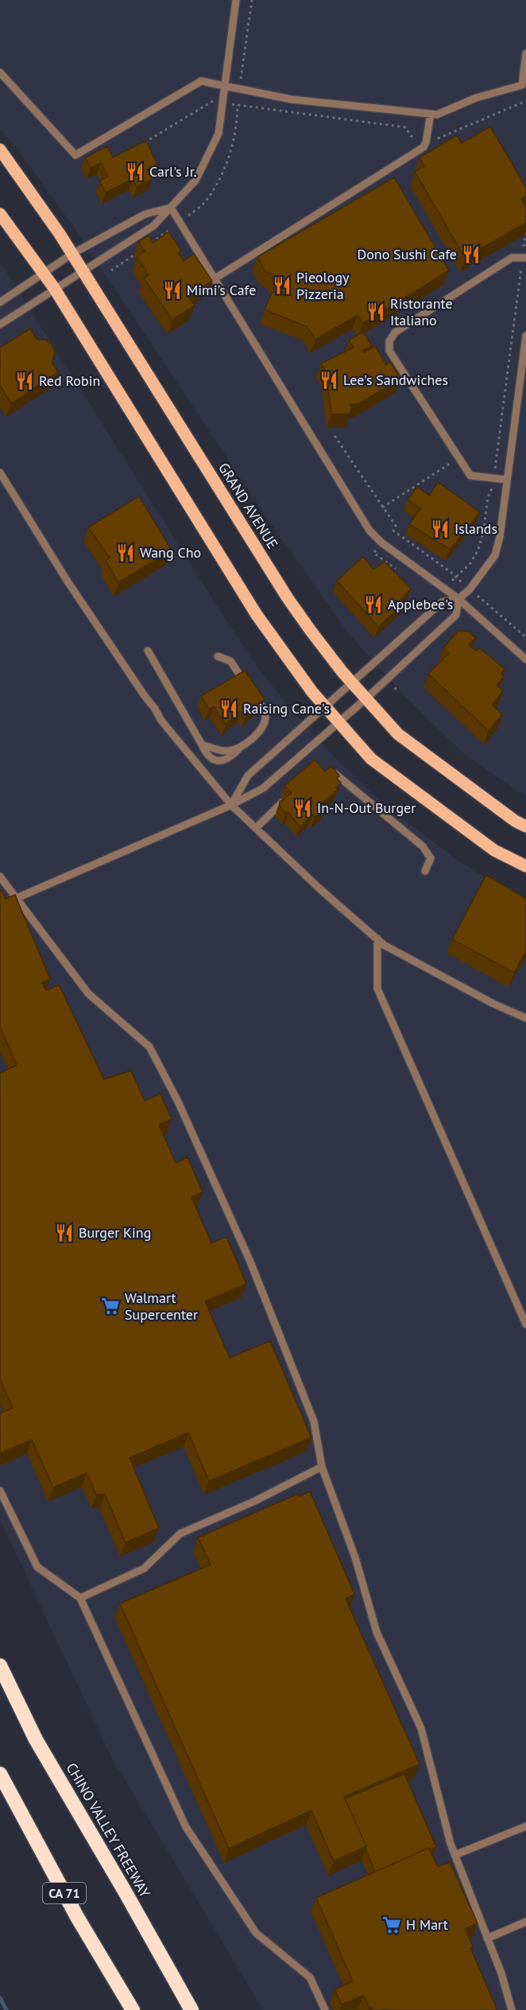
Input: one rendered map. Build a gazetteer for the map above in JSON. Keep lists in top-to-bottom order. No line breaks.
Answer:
{"streets":{"highway":["CHINO VALLEY FREEWAY","CA 71"],"main road":["GRAND AVENUE"]},"places":{"restaurant":["Carl's Jr.","Dono Sushi Cafe","Pieology Pizzeria","Mimi's Cafe","Ristorante Italiano","Lee's Sandwiches","Red Robin","Islands","Wang Cho","Applebee's","Raising Cane's","In-N-Out Burger","Burger King"],"supermarket":["Walmart Supercenter","H Mart"]}}
